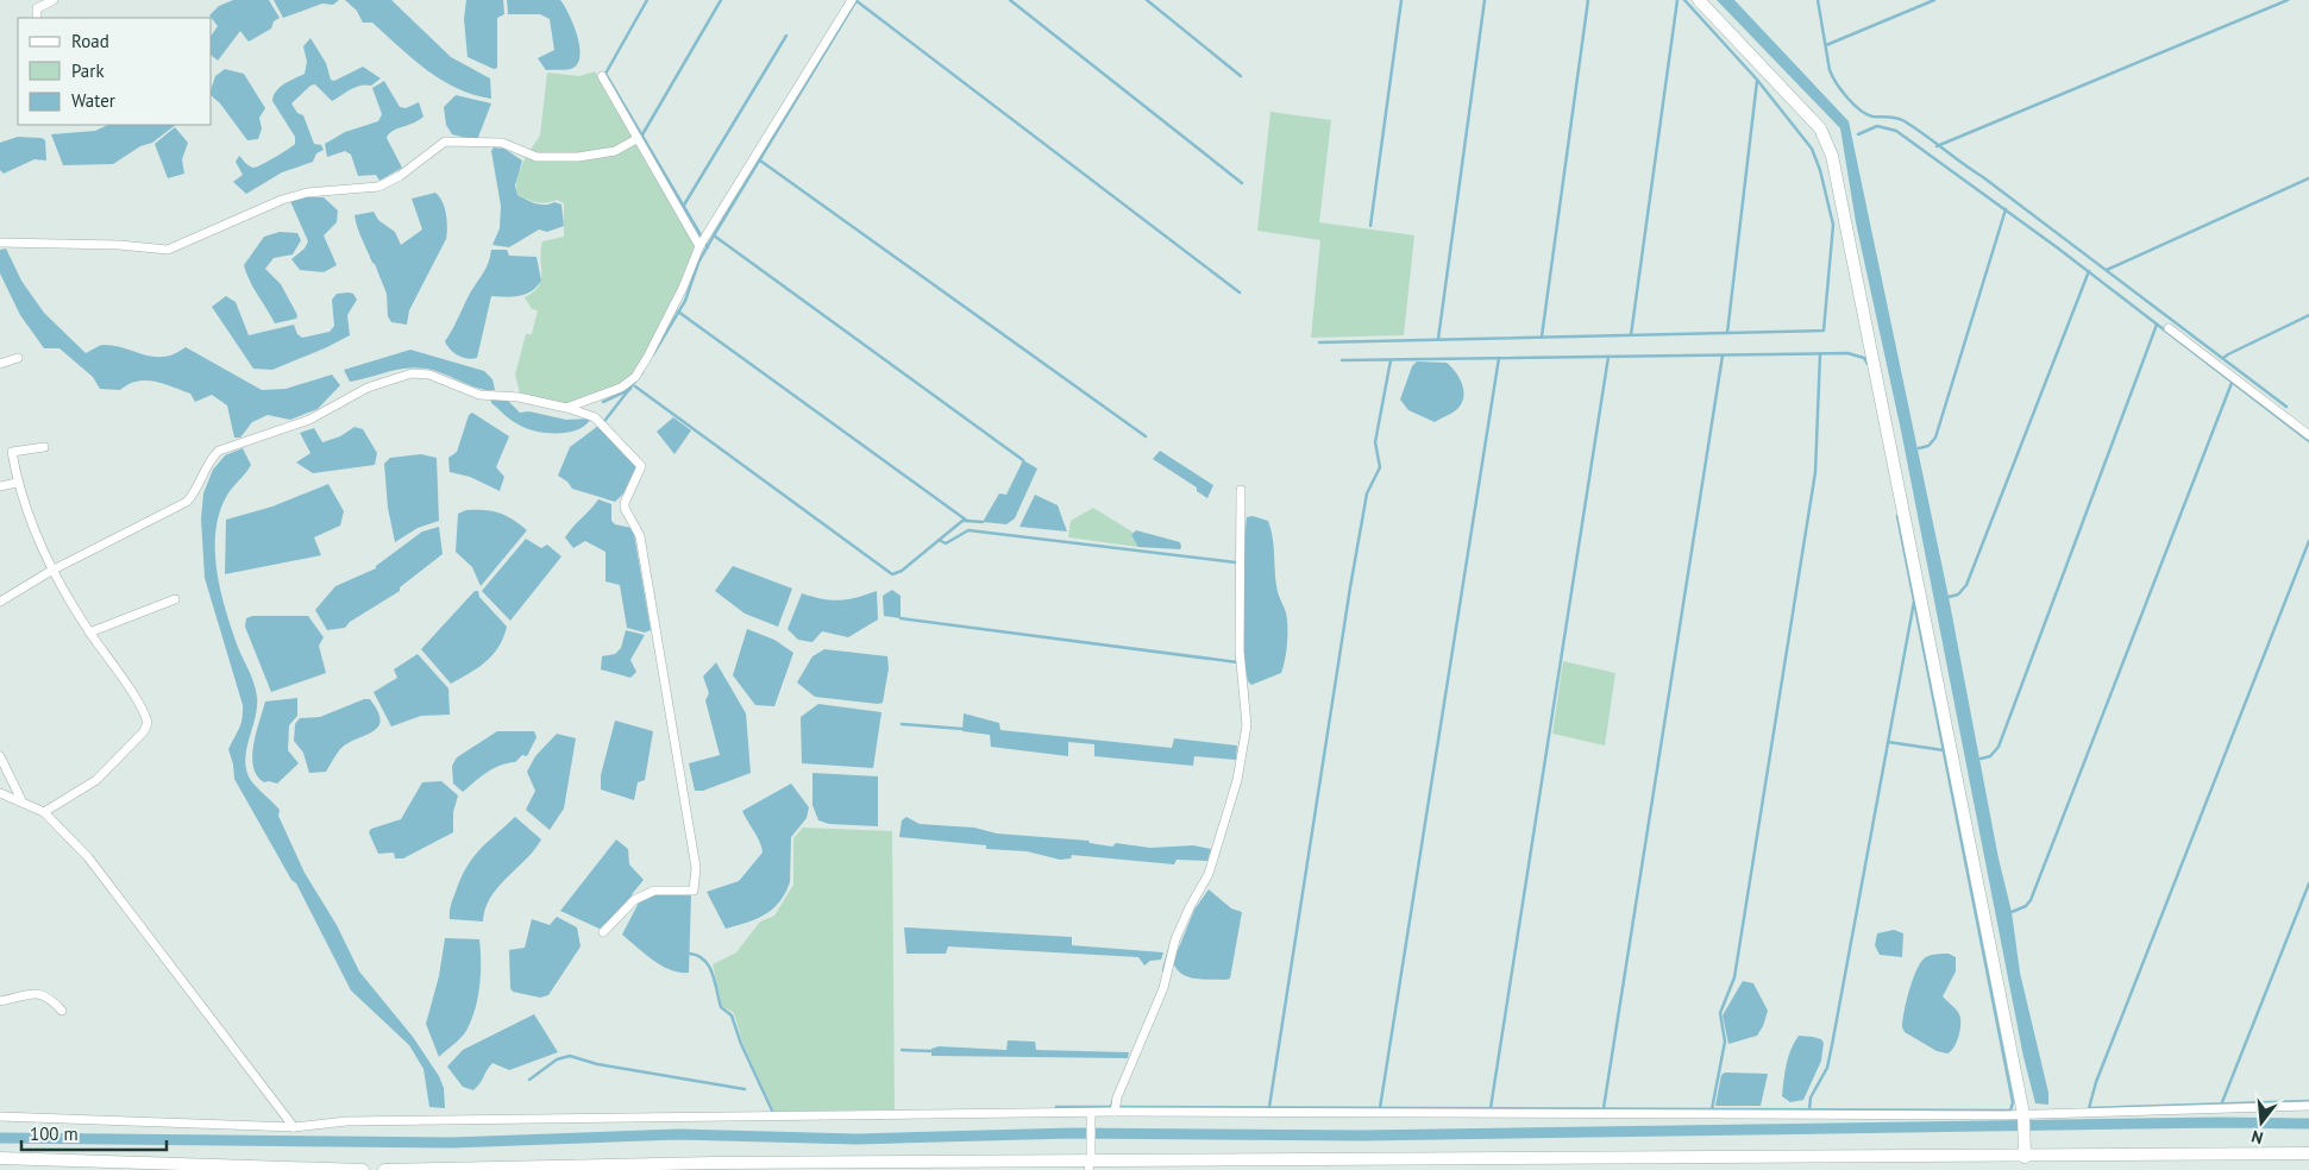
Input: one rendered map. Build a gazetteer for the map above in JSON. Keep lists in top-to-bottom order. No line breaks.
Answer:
{"legend":["Road","Park","Water"],"scale_bar":"100 m","north":"bottom"}
